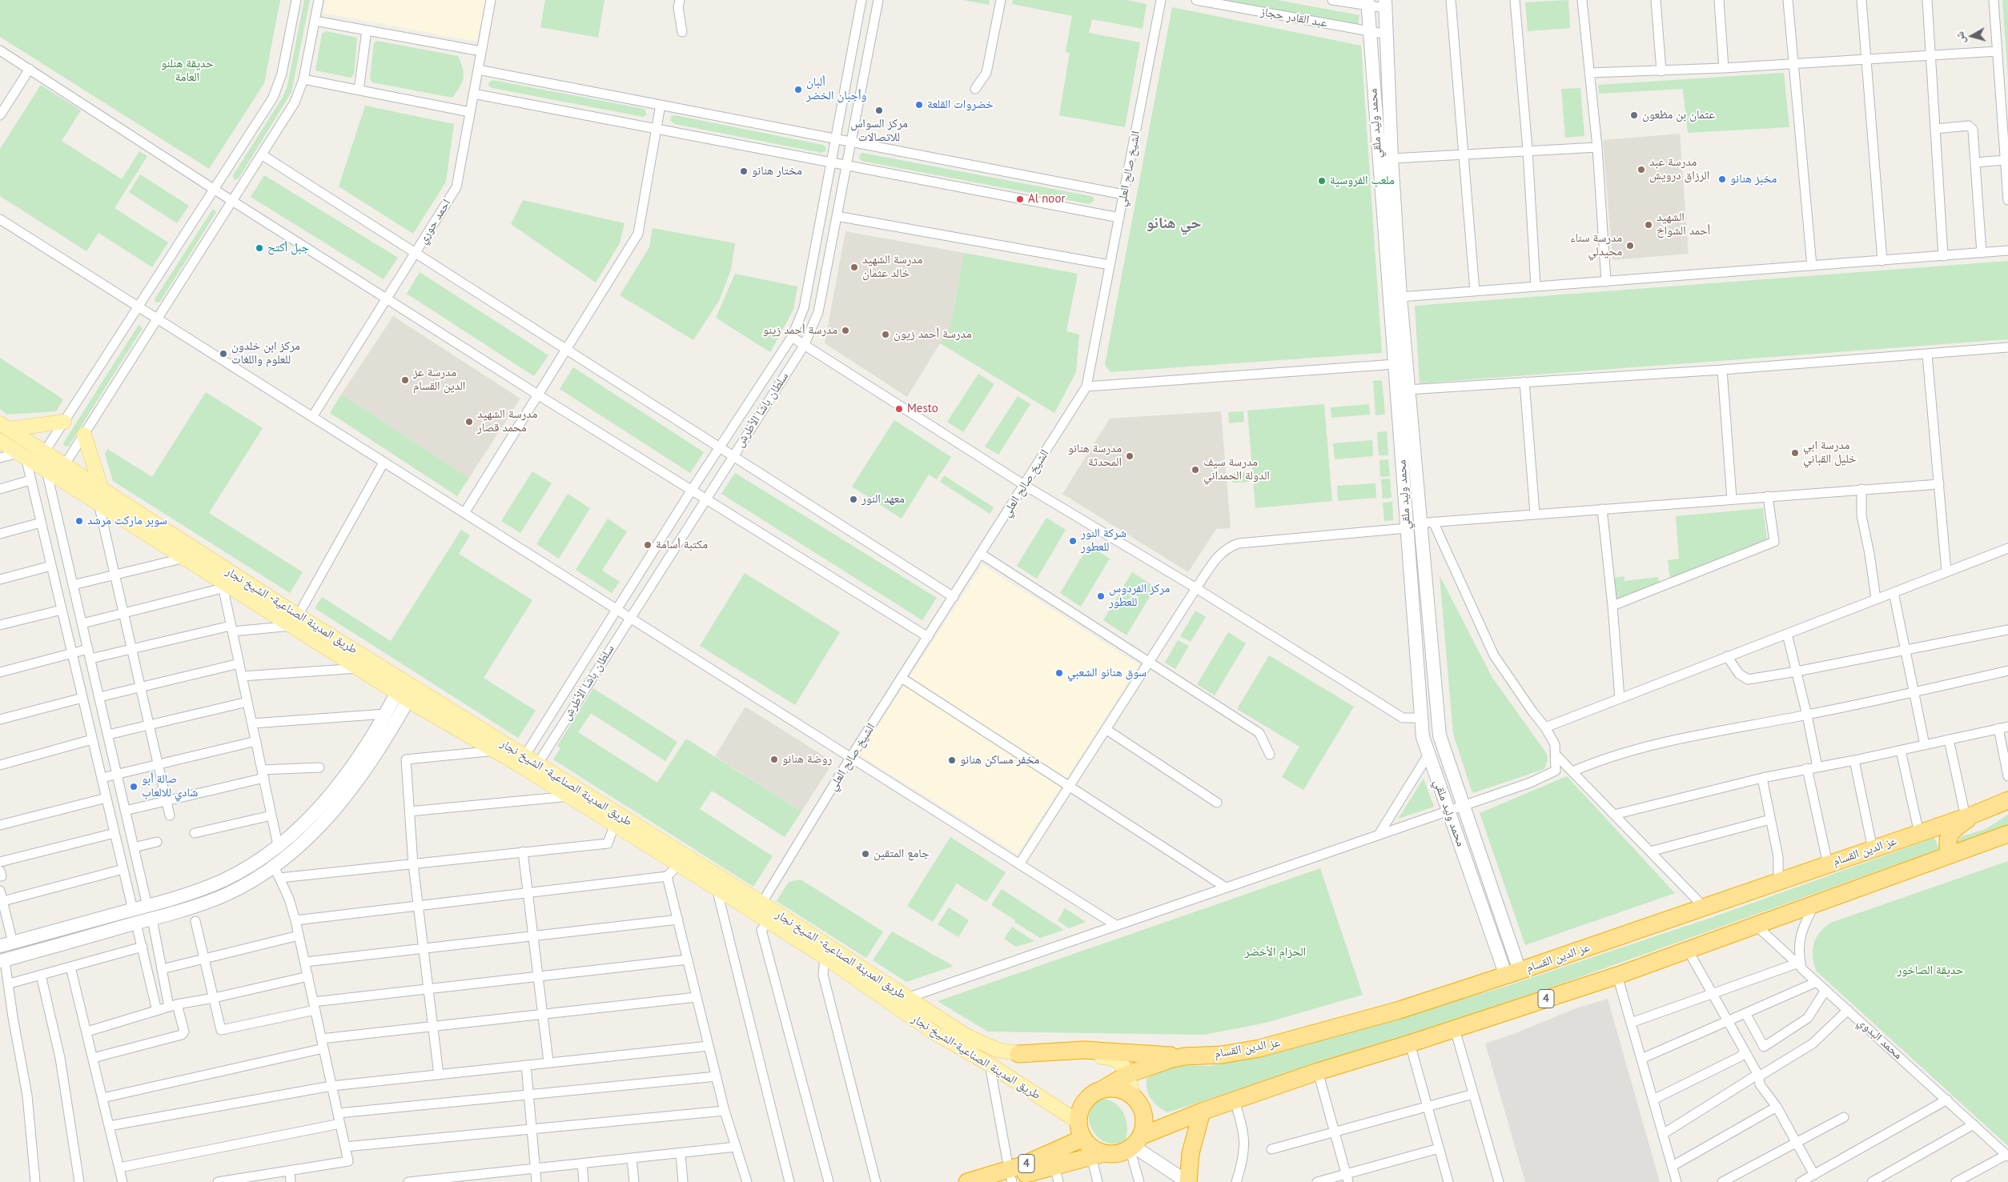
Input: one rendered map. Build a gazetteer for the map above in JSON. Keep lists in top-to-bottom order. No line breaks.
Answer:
{"streets":{"highway":["عز الدين القسام","4"],"main road":["طريق المدينة الصناعية- الشيخ نجار","طريق المدينة الصناعية-الشيخ نجار"],"street":["عبد القادر حجاز","محمد وليد ملقي","الشيخ صالح العلي","احمد حوري","سلطان باشا الأطرش","محمد البدوي"]},"crossings":[["عبد القادر حجاز","محمد وليد ملقي"],["محمد وليد ملقي","عز الدين القسام"],["الشيخ صالح العلي","طريق المدينة الصناعية- الشيخ نجار"],["الشيخ صالح العلي","طريق المدينة الصناعية-الشيخ نجار"],["سلطان باشا الأطرش","طريق المدينة الصناعية- الشيخ نجار"],["سلطان باشا الأطرش","طريق المدينة الصناعية-الشيخ نجار"],["طريق المدينة الصناعية- الشيخ نجار","عز الدين القسام"],["طريق المدينة الصناعية- الشيخ نجار","4"],["طريق المدينة الصناعية- الشيخ نجار","طريق المدينة الصناعية-الشيخ نجار"],["عز الدين القسام","4"],["عز الدين القسام","طريق المدينة الصناعية-الشيخ نجار"],["4","محمد البدوي"],["4","طريق المدينة الصناعية-الشيخ نجار"]],"districts":["حي هنانو"],"parks":["حديقة هنلنو العامة","الحزام الأخضر","حديقة الصاخور"],"places":["ألبان وأجبان الخضر","خضروات القلعة","مركز السواس للاتصالات","عثمان بن مظعون","مدرسة عبد الرزاق درويش","مختار هنانو","مخبز هنانو","ملعب الفروسية","Al noor","الشهيد أحمد الشواخ","مدرسة سناء محيدلي","جبل أكتح","مدرسة الشهيد خالد عثمان","مدرسة أحمد زينو","مدرسة أحمد زيون","مركز ابن خلدون للعلوم واللغات","مدرسة عز الدين القسام","Mesto","مدرسة الشهيد محمد قصار","مدرسة ابي خليل القباني","مدرسة هنانو المحدثة","مدرسة سيف الدولة الحمداني","معهد النور","سوبر ماركت مرشد","شركة النور للعطور","مكتبة أسامة","مركز الفردوس للعطور","سوق هنانو الشعبي","روضة هنانو","مخفر مساكن هنانو","صالة أبو شادي للالعاب","جامع المتقين"],"north":"left"}
